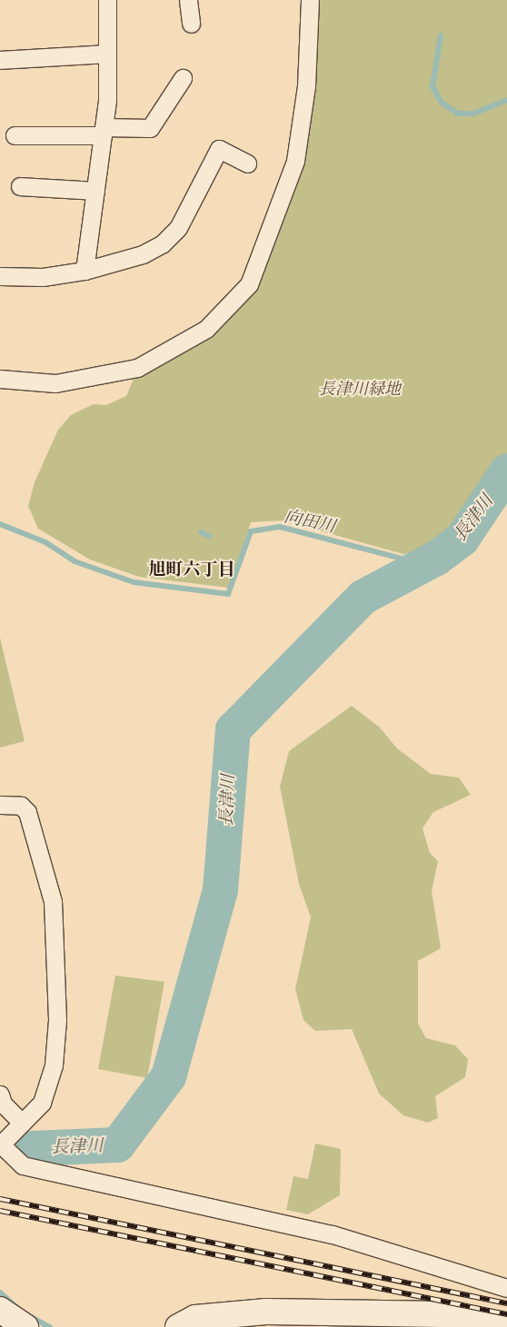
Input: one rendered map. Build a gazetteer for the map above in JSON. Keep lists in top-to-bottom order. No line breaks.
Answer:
{"districts":["旭町六丁目"],"water":["長津川","向田川"],"parks":["長津川緑地"]}
